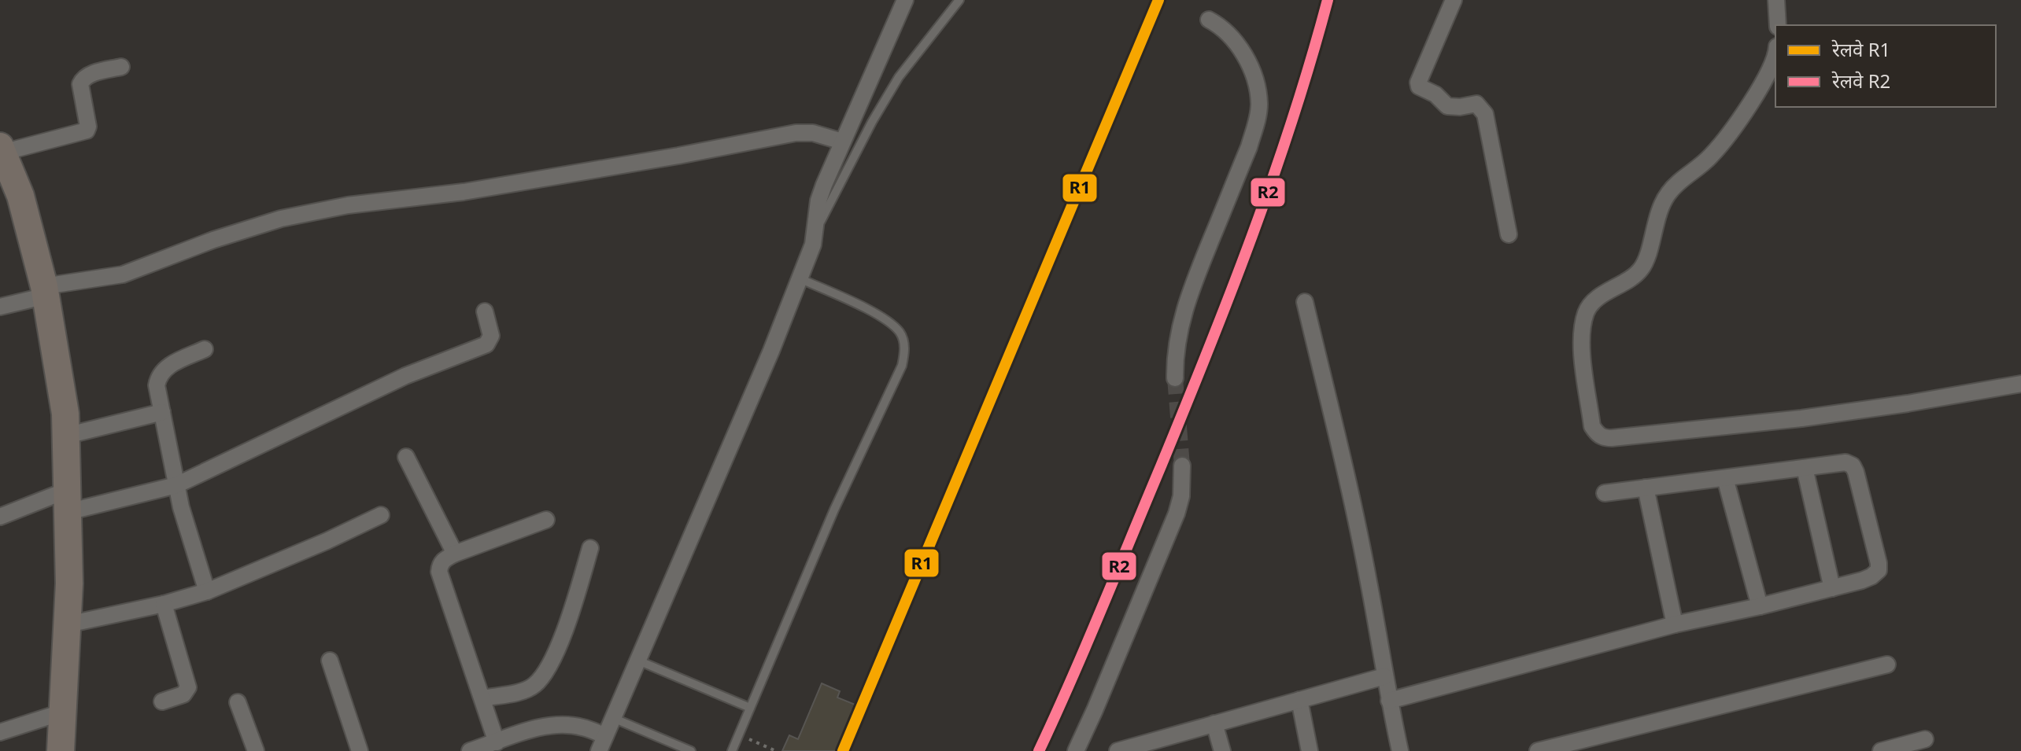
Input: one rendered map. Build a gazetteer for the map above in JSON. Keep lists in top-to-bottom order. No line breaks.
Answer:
{"lines":["rail line R1","rail line R2"],"legend":["रेलवे R1","रेलवे R2"]}
